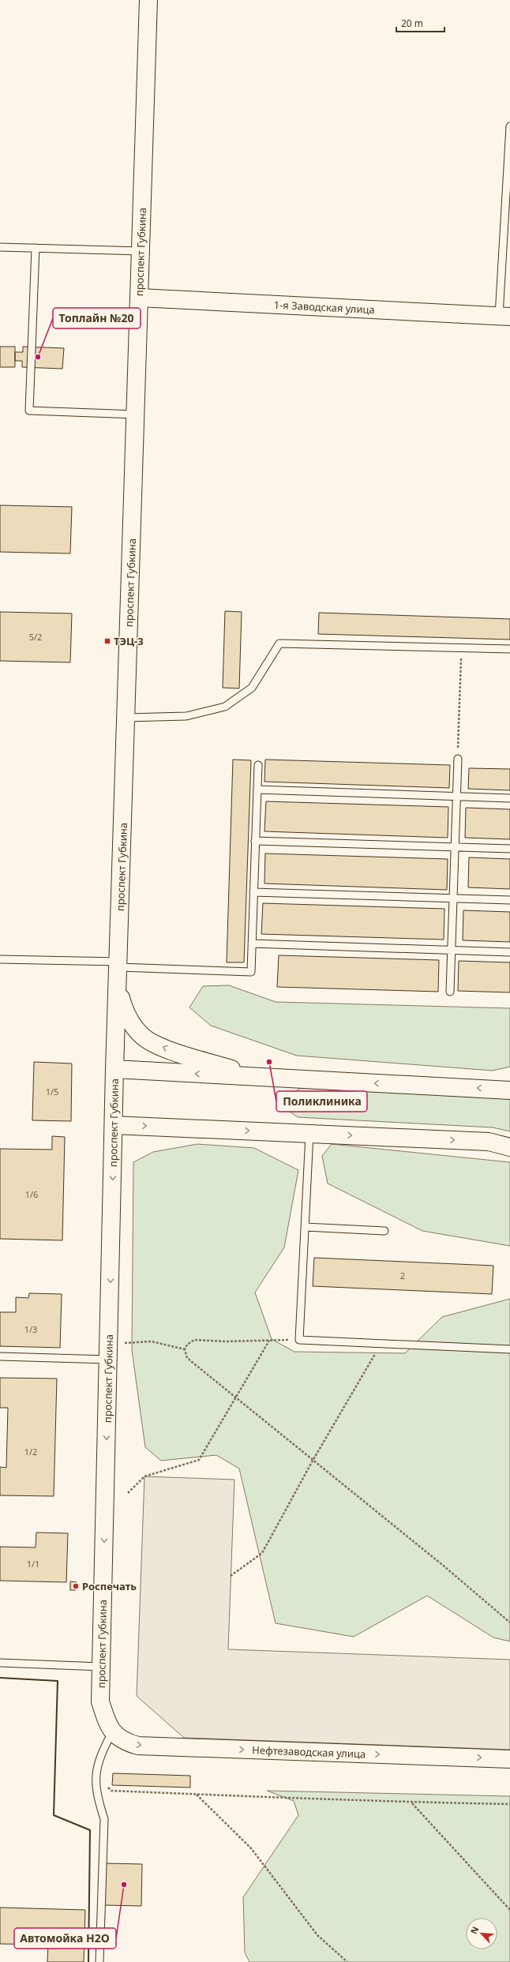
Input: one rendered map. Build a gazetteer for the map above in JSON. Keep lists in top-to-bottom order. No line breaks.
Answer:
{"streets":{"main road":["проспект Губкина","1-я Заводская улица","Нефтезаводская улица"]},"crossings":[["проспект Губкина","1-я Заводская улица"],["проспект Губкина","Нефтезаводская улица"]],"one_way":["Нефтезаводская улица"],"places":{"other":["Топлайн №20","Поликлиника","Роспечать","Автомойка H2O"],"transit":["ТЭЦ-3"]},"house_numbers":["5/2","1/5","1/6","2","1/3","1/2","1/1"],"scale_bar":"20 m","north":"top left"}
